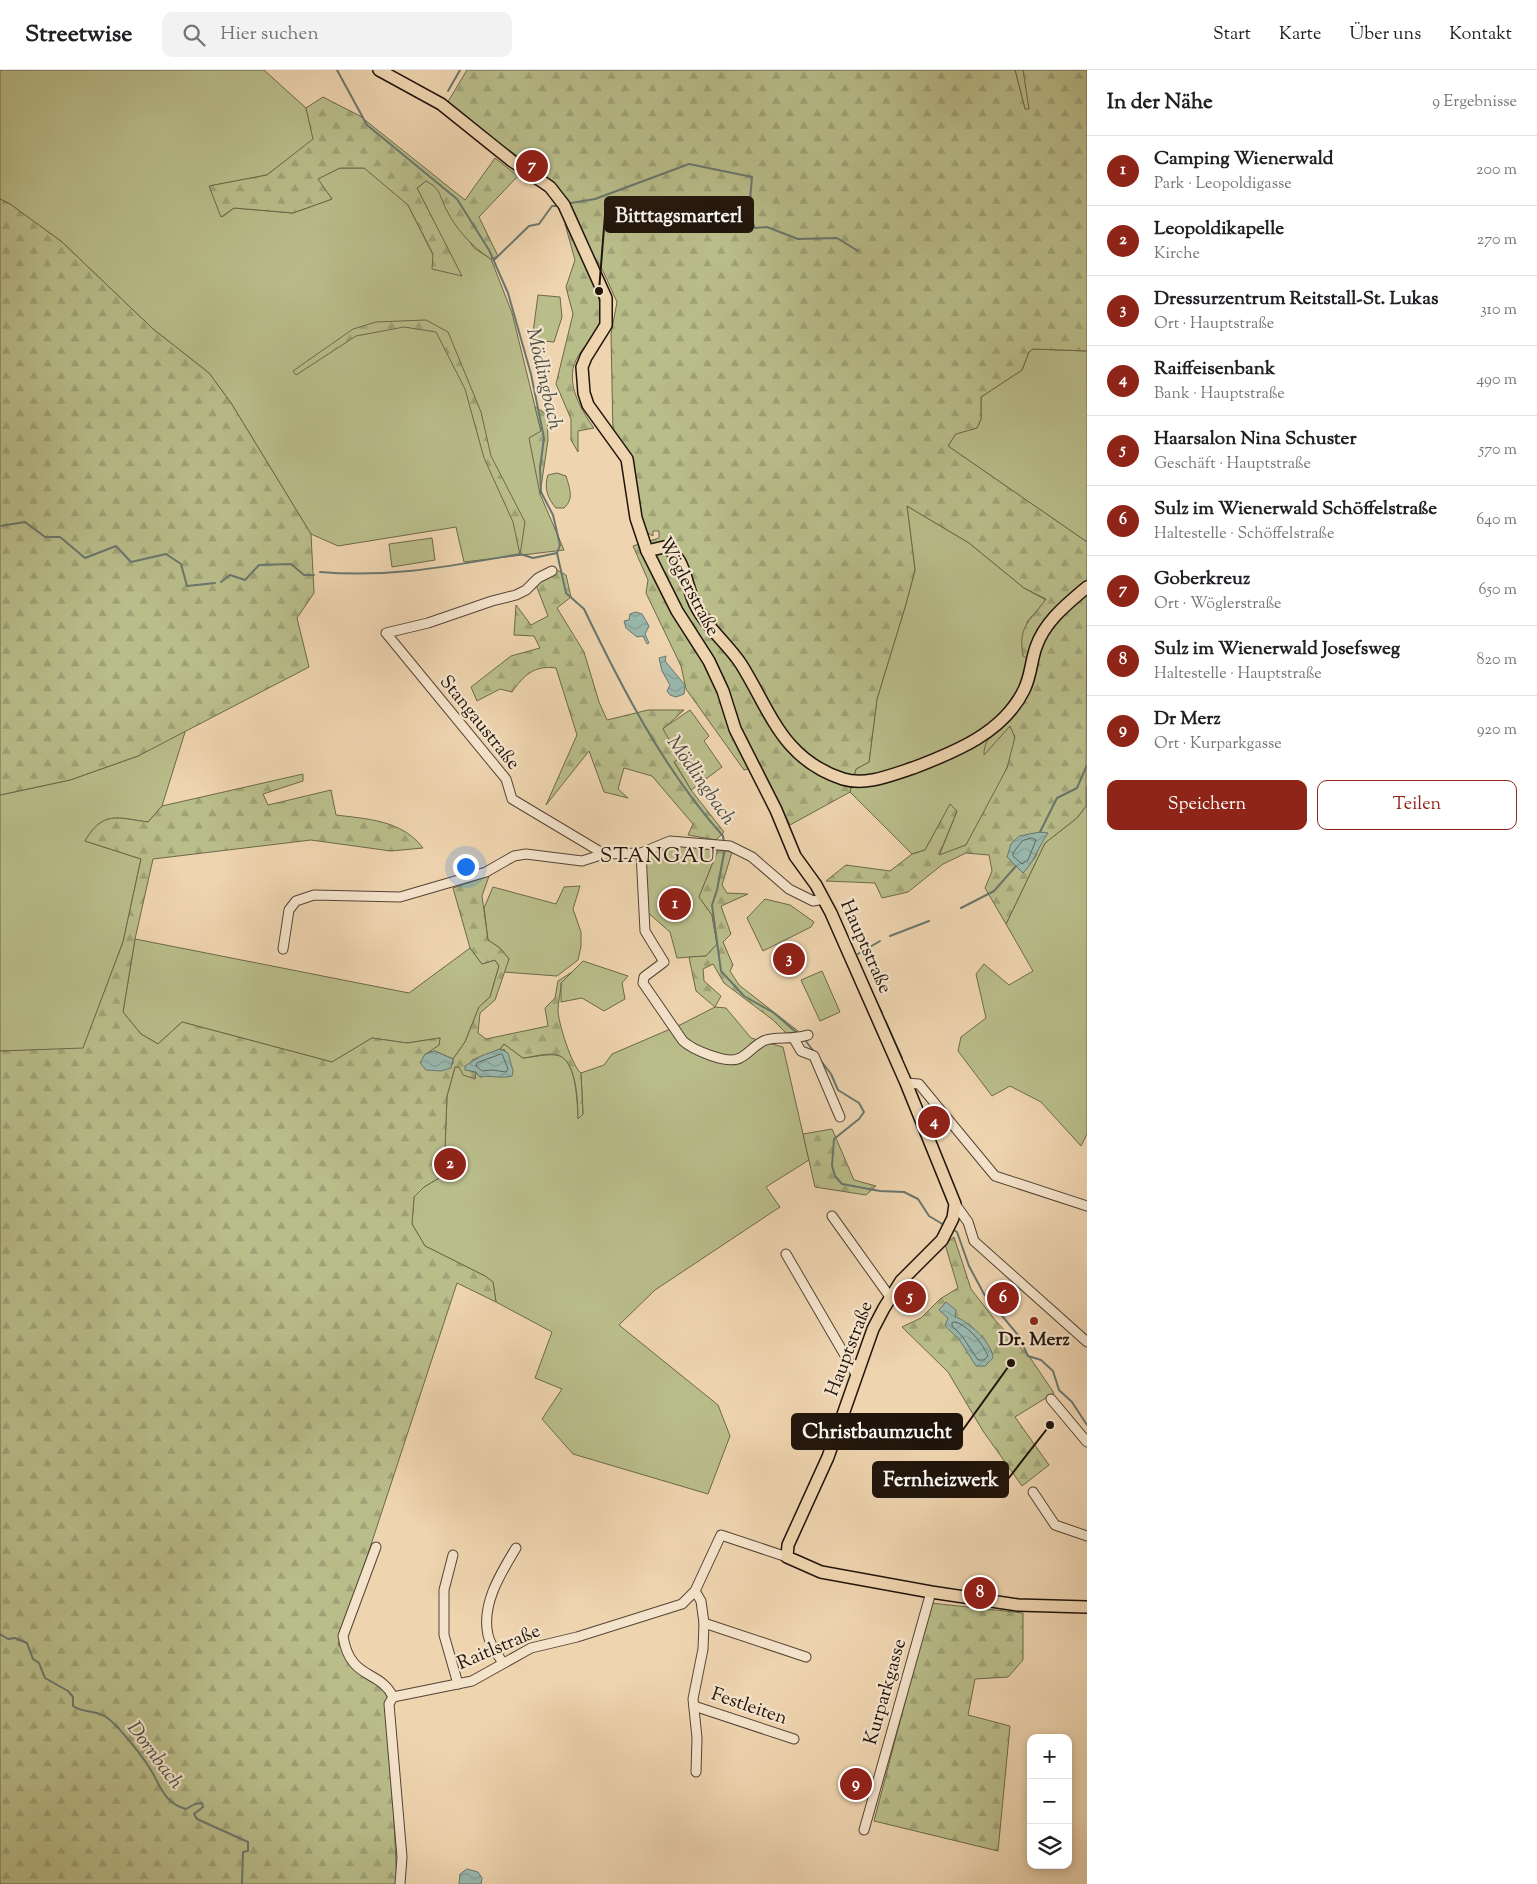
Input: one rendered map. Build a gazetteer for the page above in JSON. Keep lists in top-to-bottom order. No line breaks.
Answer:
{"streets":{"main road":["Wöglerstraße","Hauptstraße"],"street":["Stangaustraße","Raitlstraße","Kurparkgasse","Festleiten"]},"crossings":[["Wöglerstraße","Hauptstraße"],["Hauptstraße","Raitlstraße"],["Raitlstraße","Festleiten"]],"districts":["STANGAU"],"water":["Mödlingbach","Dornbach"],"places":["Bitttagsmarterl","Dr. Merz","Christbaumzucht","Fernheizwerk"],"page":{"header":"Streetwise","search":"Hier suchen","nav":["Start","Karte","Über uns","Kontakt"],"heading":["In der Nähe","9 Ergebnisse"],"list":[{"mark":"1","name":"Camping Wienerwald","note":"Park · Leopoldigasse","value":"200 m"},{"mark":"2","name":"Leopoldikapelle","note":"Kirche","value":"270 m"},{"mark":"3","name":"Dressurzentrum Reitstall-St. Lukas","note":"Ort · Hauptstraße","value":"310 m"},{"mark":"4","name":"Raiffeisenbank","note":"Bank · Hauptstraße","value":"490 m"},{"mark":"5","name":"Haarsalon Nina Schuster","note":"Geschäft · Hauptstraße","value":"570 m"},{"mark":"6","name":"Sulz im Wienerwald Schöffelstraße","note":"Haltestelle · Schöffelstraße","value":"640 m"},{"mark":"7","name":"Goberkreuz","note":"Ort · Wöglerstraße","value":"650 m"},{"mark":"8","name":"Sulz im Wienerwald Josefsweg","note":"Haltestelle · Hauptstraße","value":"820 m"},{"mark":"9","name":"Dr Merz","note":"Ort · Kurparkgasse","value":"920 m"}],"pins":["7","1","3","4","2","5","6","8","9"],"buttons":["Speichern","Teilen"],"map_buttons":["+","−"]}}
